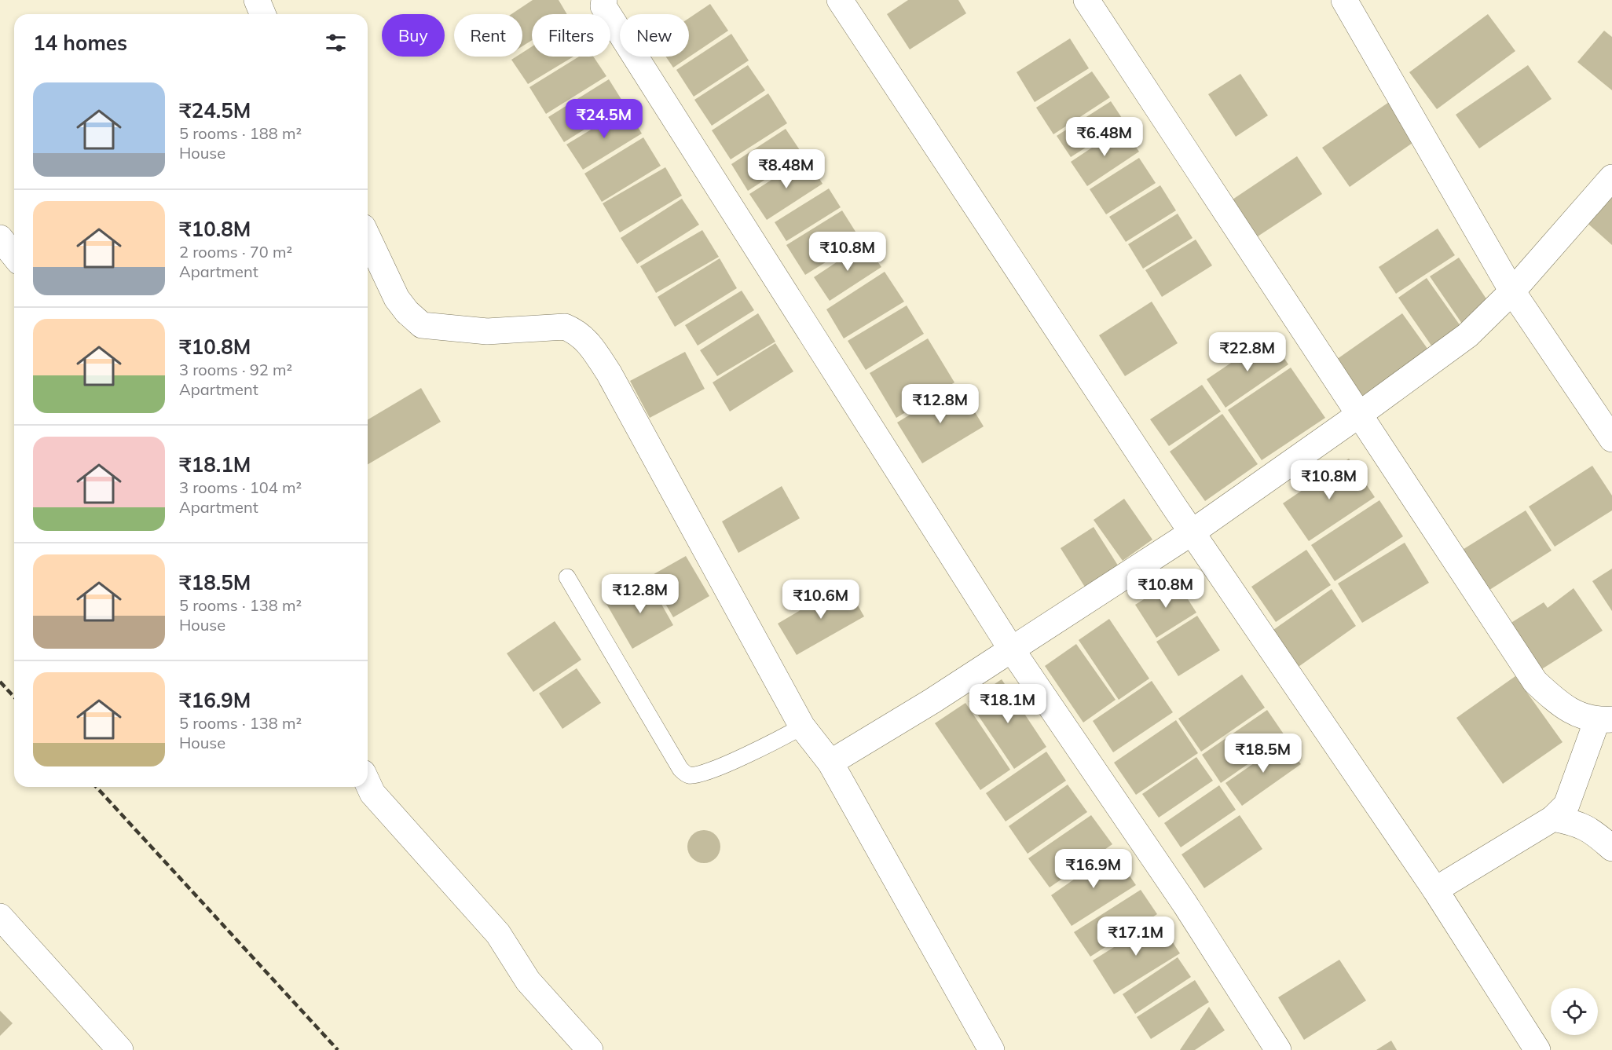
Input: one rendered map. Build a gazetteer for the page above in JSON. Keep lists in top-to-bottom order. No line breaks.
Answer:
{"page":{"chip":["Buy","Rent","Filters","New"],"heading":"14 homes","list":[{"name":"₹24.5M","note":"5 rooms · 188 m² · House"},{"name":"₹10.8M","note":"2 rooms · 70 m² · Apartment"},{"name":"₹10.8M","note":"3 rooms · 92 m² · Apartment"},{"name":"₹18.1M","note":"3 rooms · 104 m² · Apartment"},{"name":"₹18.5M","note":"5 rooms · 138 m² · House"},{"name":"₹16.9M","note":"5 rooms · 138 m² · House"}],"price":["₹24.5M","₹6.48M","₹8.48M","₹10.8M","₹22.8M","₹12.8M","₹10.8M","₹10.8M","₹12.8M","₹10.6M","₹18.1M","₹18.5M","₹16.9M","₹17.1M"]}}
